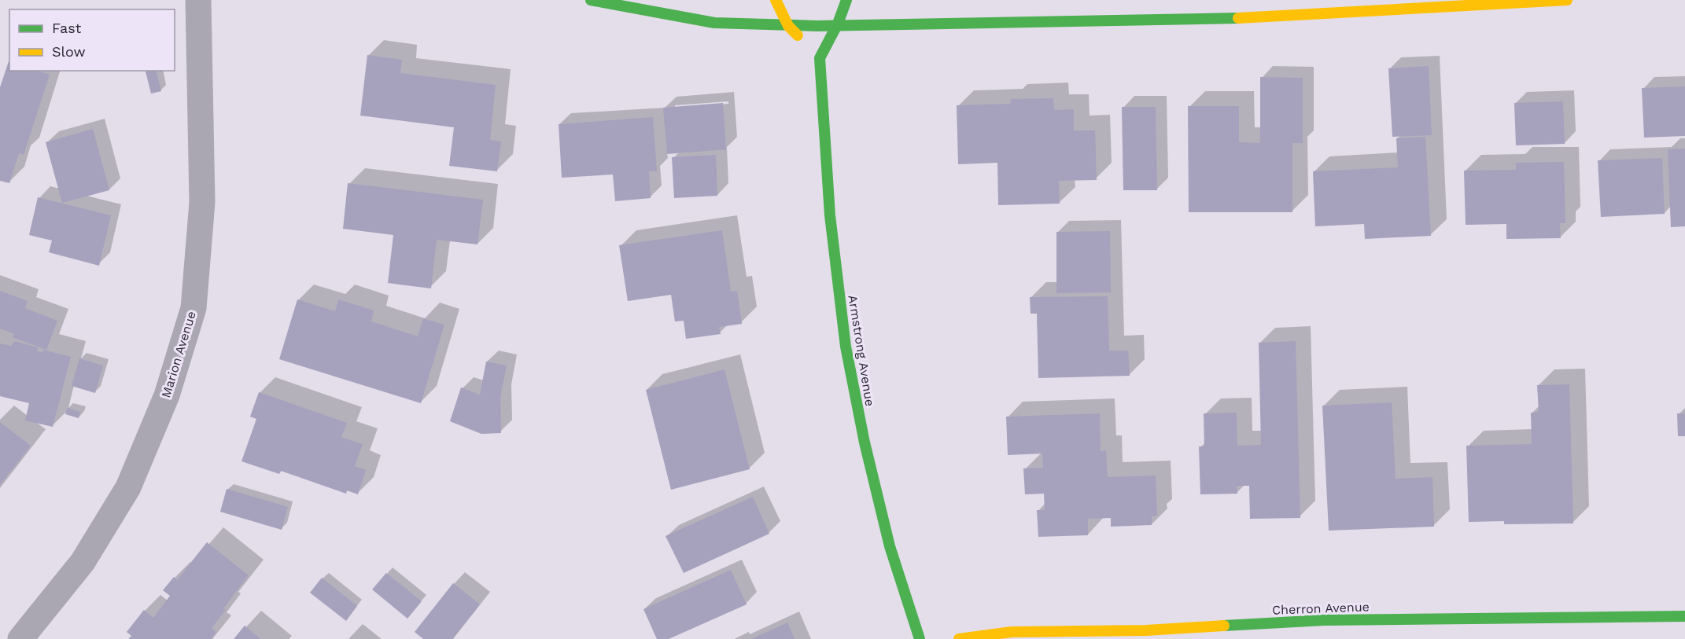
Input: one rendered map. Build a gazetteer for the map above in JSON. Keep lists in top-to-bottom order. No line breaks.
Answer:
{"streets":{"street":["Armstrong Avenue","Marion Avenue","Cherron Avenue"]},"legend":["Fast","Slow"]}
